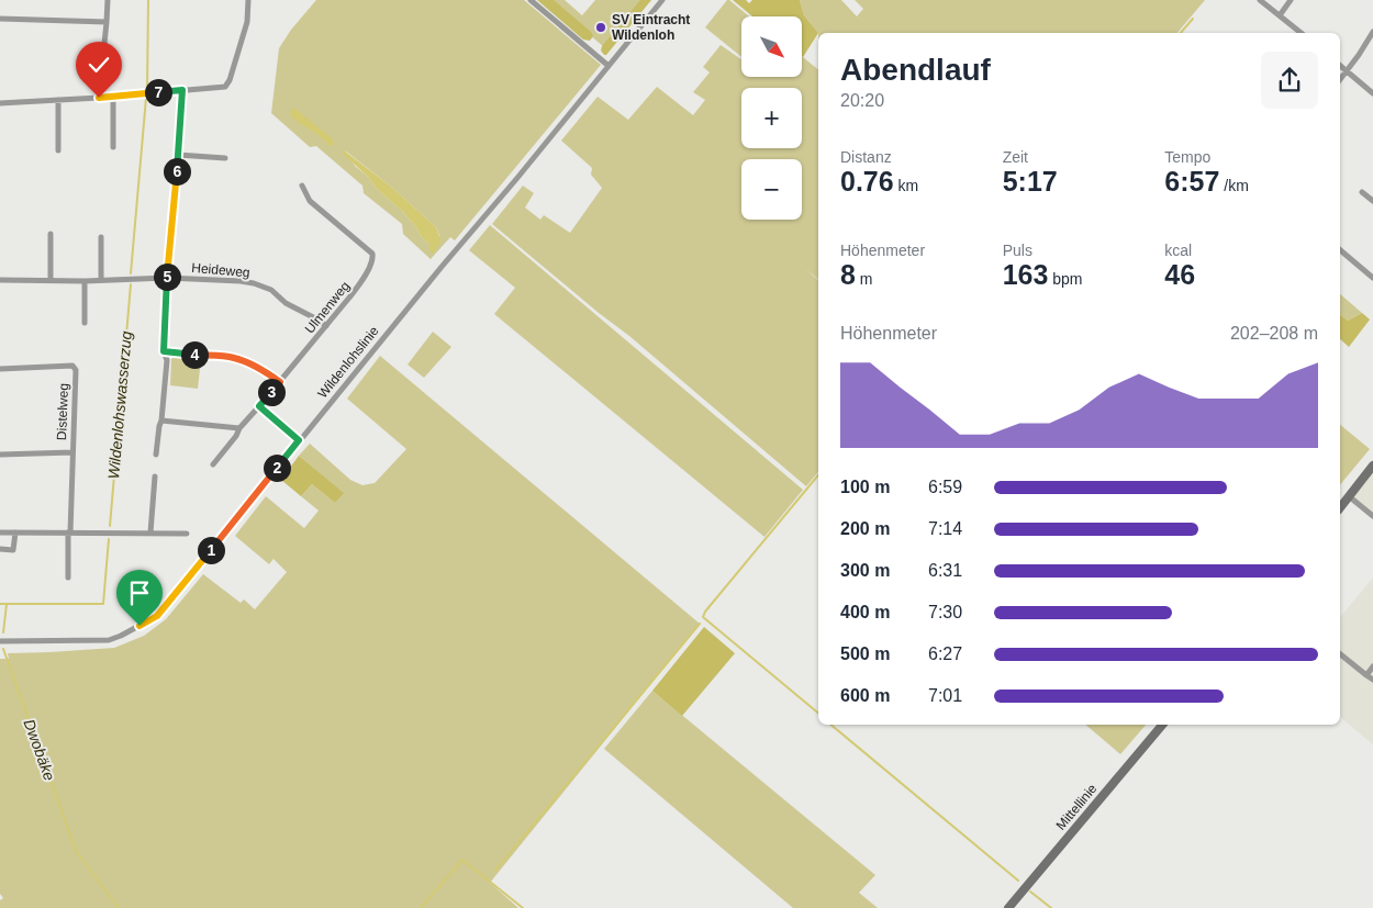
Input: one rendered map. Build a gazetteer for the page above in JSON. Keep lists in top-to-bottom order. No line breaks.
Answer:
{"streets":{"street":["Heideweg","Ulmenweg","Wildenlohslinie","Distelweg","Mittellinie"]},"crossings":[["Heideweg","Ulmenweg"]],"water":["Wildenlohswasserzug","Dwobäke"],"places":["SV Eintracht Wildenloh"],"north":"bottom right","page":{"map_buttons":["+","−"],"heading":["Abendlauf","20:20"],"pins":["7","6","5","4","3","2","1"],"stats":[["Distanz","0.76 km"],["Zeit","5:17"],["Tempo","6:57 /km"],["Höhenmeter","8 m"],["Puls","163 bpm"],["kcal","46"]],"chart":["Höhenmeter","202–208 m"],"list":[{"name":"100 m","note":"6:59"},{"name":"200 m","note":"7:14"},{"name":"300 m","note":"6:31"},{"name":"400 m","note":"7:30"},{"name":"500 m","note":"6:27"},{"name":"600 m","note":"7:01"}]}}
